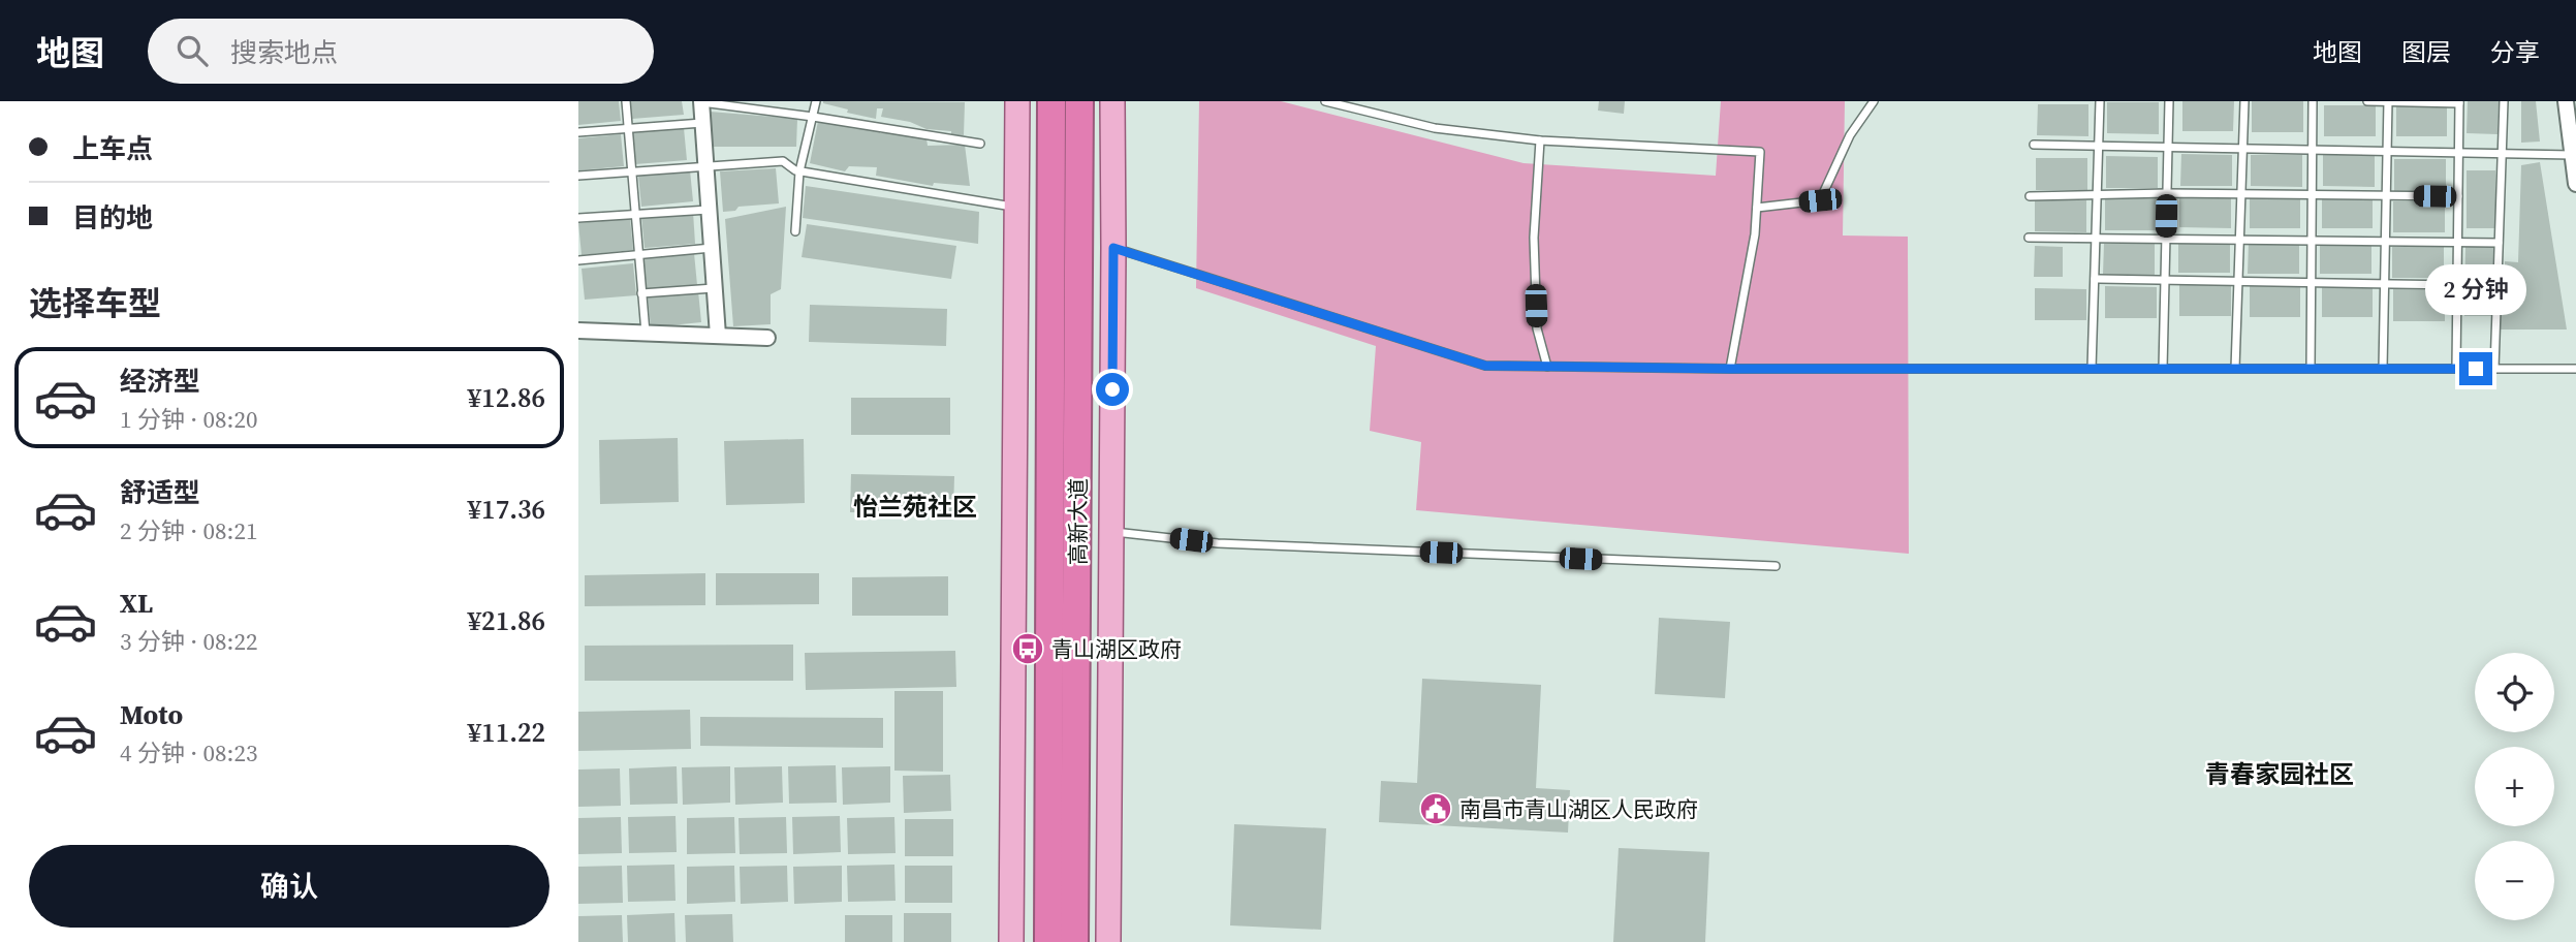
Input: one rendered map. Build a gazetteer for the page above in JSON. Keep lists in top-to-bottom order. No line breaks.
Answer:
{"streets":{"highway":["高新大道"]},"districts":["怡兰苑社区","青春家园社区"],"places":{"bus stop":["青山湖区政府"],"public building":["南昌市青山湖区人民政府"]},"page":{"header":"地图","search":"搜索地点","nav":["地图","图层","分享"],"banner":["上车点","目的地"],"heading":"选择车型","bubble":"2 分钟","list":[{"name":"经济型","note":"1 分钟 · 08:20","value":"¥12.86"},{"name":"舒适型","note":"2 分钟 · 08:21","value":"¥17.36"},{"name":"XL","note":"3 分钟 · 08:22","value":"¥21.86"},{"name":"Moto","note":"4 分钟 · 08:23","value":"¥11.22"}],"map_buttons":["+","−"],"buttons":"确认"}}
